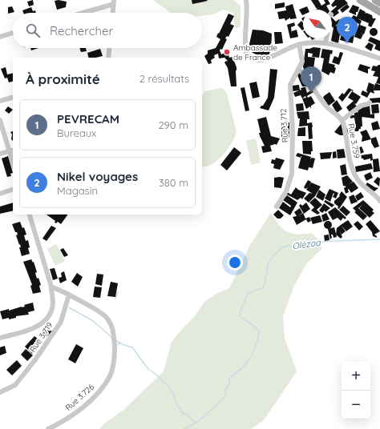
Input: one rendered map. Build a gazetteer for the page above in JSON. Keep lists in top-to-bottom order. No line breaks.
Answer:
{"streets":{"street":["Rue 3.712","Rue 3.759","Rue 3.719","Rue 3.726"]},"crossings":[["Rue 3.712","Rue 3.759"],["Rue 3.719","Rue 3.726"]],"water":["Olézoa"],"places":["Ambassade de France"],"north":"top left","page":{"search":"Rechercher","pins":["2","1"],"heading":["À proximité","2 résultats"],"list":[{"mark":"1","name":"PEVRECAM","note":"Bureaux","value":"290 m"},{"mark":"2","name":"Nikel voyages","note":"Magasin","value":"380 m"}],"map_buttons":["+","−"]}}
